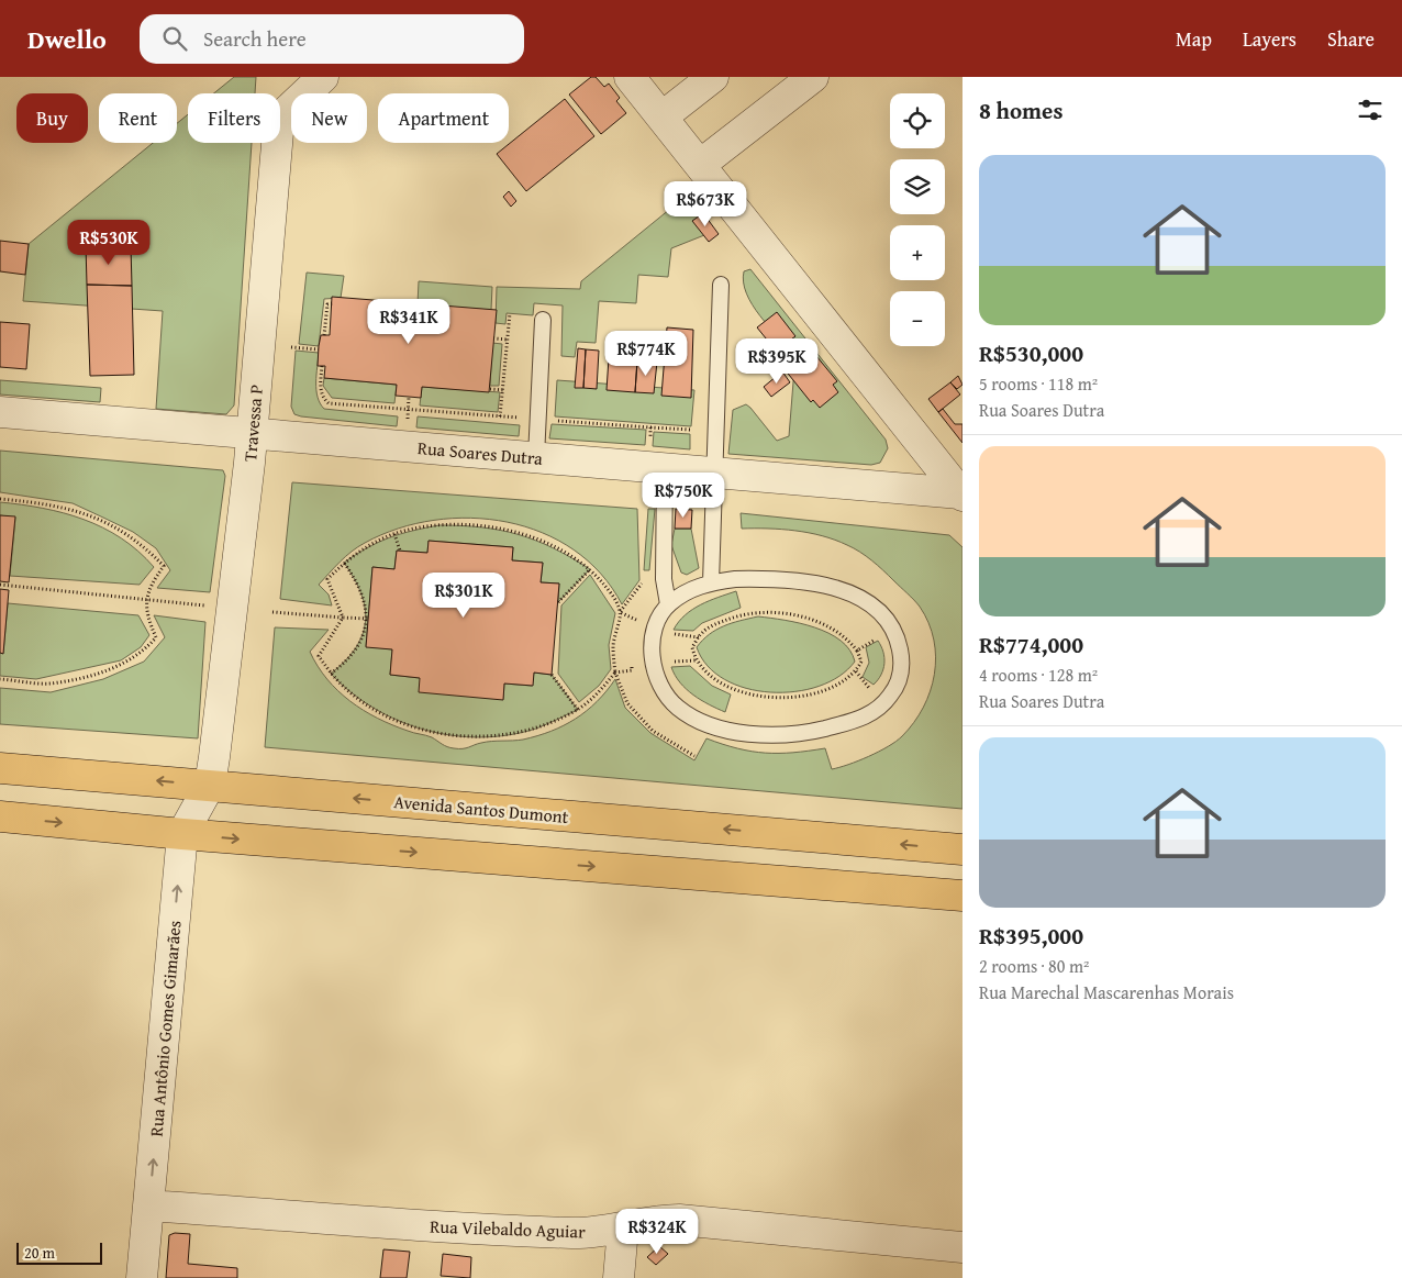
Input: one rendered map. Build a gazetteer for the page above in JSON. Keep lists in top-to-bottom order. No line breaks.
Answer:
{"streets":{"main road":["Avenida Santos Dumont"],"street":["Travessa P","Rua Soares Dutra","Rua Antônio Gomes Gimarães","Rua Vilebaldo Aguiar"]},"crossings":[["Travessa P","Rua Soares Dutra"],["Travessa P","Avenida Santos Dumont"],["Travessa P","Rua Antônio Gomes Gimarães"],["Avenida Santos Dumont","Rua Antônio Gomes Gimarães"],["Rua Antônio Gomes Gimarães","Rua Vilebaldo Aguiar"]],"one_way":["Rua Antônio Gomes Gimarães"],"scale_bar":"20 m","page":{"header":"Dwello","search":"Search here","nav":["Map","Layers","Share"],"heading":"8 homes","map_buttons":["+","−"],"chip":["Buy","Rent","Filters","New","Apartment"],"list":[{"name":"R$530,000","note":"5 rooms · 118 m² · Rua Soares Dutra"},{"name":"R$774,000","note":"4 rooms · 128 m² · Rua Soares Dutra"},{"name":"R$395,000","note":"2 rooms · 80 m² · Rua Marechal Mascarenhas Morais"}],"price":["R$673K","R$530K","R$341K","R$774K","R$395K","R$750K","R$301K","R$324K"],"scale":"20 m"}}
